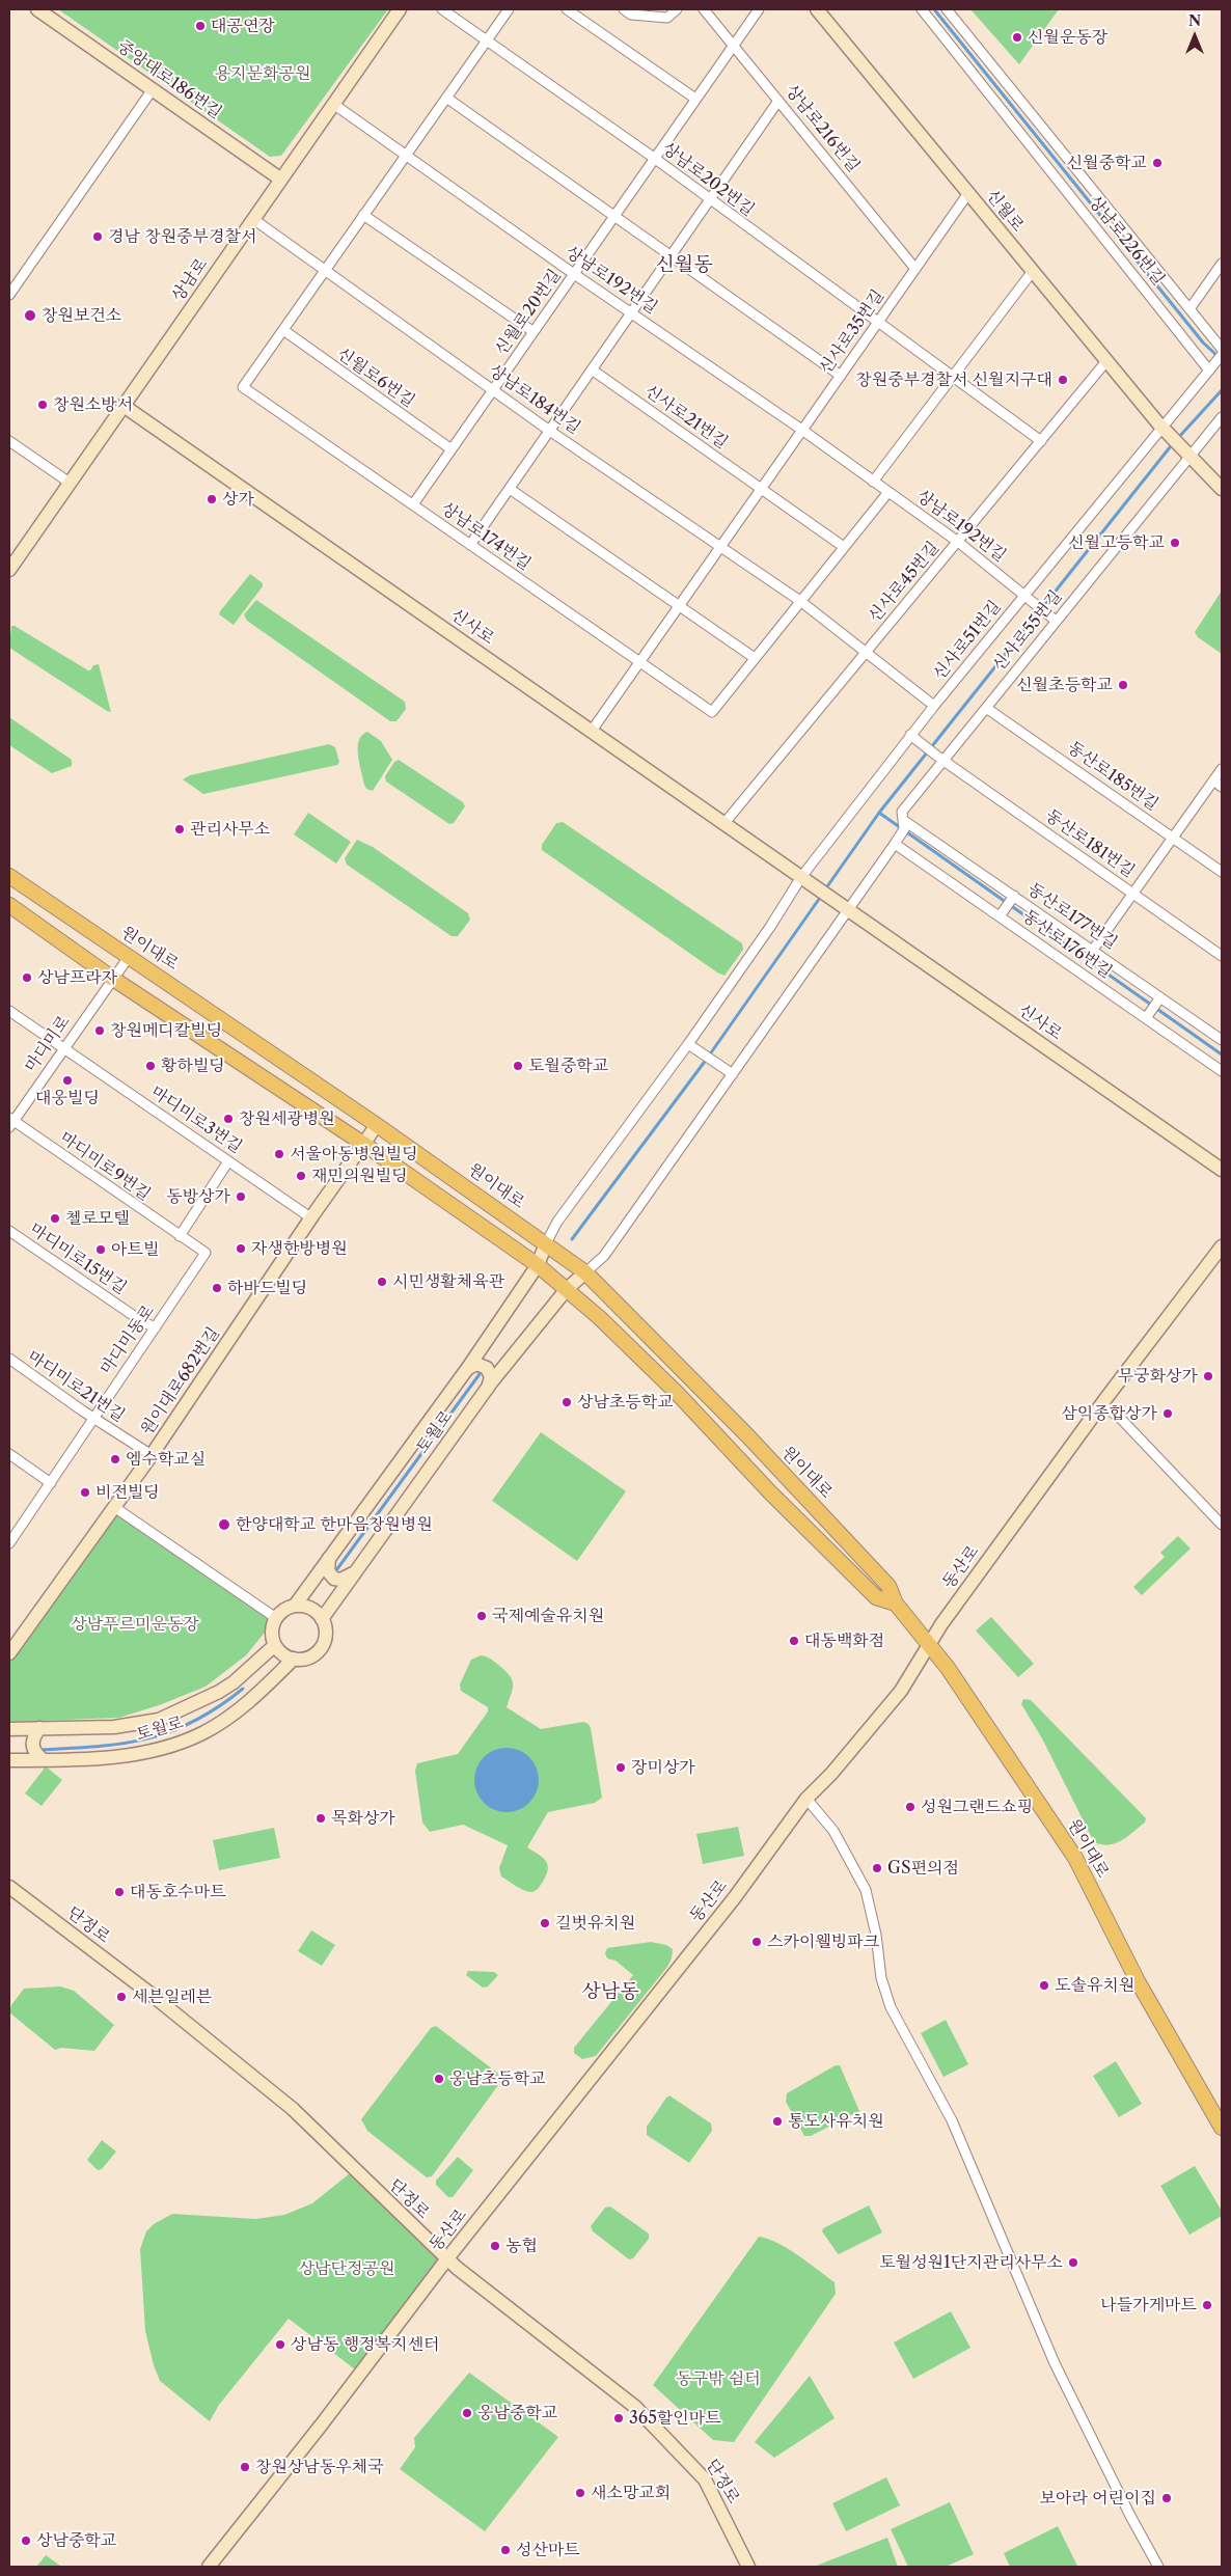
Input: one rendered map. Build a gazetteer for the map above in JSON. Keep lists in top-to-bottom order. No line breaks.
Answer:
{"streets":{"main road":["원이대로"],"street":["중앙대로186번길","상남로216번길","상남로202번길","신월로","상남로226번길","상남로","상남로192번길","신월로20번길","신사로35번길","신월로6번길","상남로184번길","신사로21번길","상남로174번길","신사로45번길","신사로","신사로55번길","신사로51번길","동산로185번길","동산로181번길","동산로177번길","동산로176번길","마디미로","마디미로3번길","마디미로9번길","마디미로15번길","마디미동로","원이대로682번길","마디미로21번길","토월로","동산로","단정로"]},"crossings":[["중앙대로186번길","상남로"],["상남로216번길","신월로20번길"],["상남로216번길","신사로35번길"],["상남로202번길","신월로20번길"],["상남로202번길","신사로35번길"],["상남로202번길","신사로45번길"],["신월로","신사로35번길"],["신월로","신사로45번길"],["신월로","신사로55번길"],["신월로","신사로51번길"],["상남로226번길","신사로51번길"],["상남로","상남로192번길"],["상남로","상남로184번길"],["상남로","신사로"],["상남로192번길","신월로20번길"],["상남로192번길","신사로35번길"],["상남로192번길","신사로45번길"],["상남로192번길","신사로55번길"],["상남로192번길","신사로51번길"],["신월로20번길","신월로6번길"],["신월로20번길","상남로184번길"],["신월로20번길","상남로174번길"],["신사로35번길","상남로184번길"],["신사로35번길","신사로21번길"],["신사로35번길","상남로174번길"],["신사로35번길","신사로"],["신월로6번길","상남로174번길"],["상남로184번길","신사로45번길"],["상남로184번길","신사로51번길"],["신사로45번길","신사로"],["신사로","신사로51번길"],["신사로55번길","동산로185번길"],["신사로55번길","동산로181번길"],["신사로55번길","동산로177번길"],["신사로55번길","동산로176번길"],["신사로51번길","동산로181번길"],["신사로51번길","원이대로"],["신사로51번길","토월로"],["원이대로","마디미로"],["원이대로","원이대로682번길"],["원이대로","토월로"],["원이대로","동산로"],["마디미로","마디미로3번길"],["마디미로","마디미로9번길"],["마디미로3번길","원이대로682번길"],["마디미로9번길","마디미동로"],["마디미로15번길","마디미동로"],["마디미동로","마디미로21번길"],["원이대로682번길","마디미로21번길"],["동산로","단정로"]],"districts":["신월동","상남동"],"parks":["용지문화공원","상남푸르미운동장","상남단정공원","동구밖 쉼터"],"places":["대공연장","신월운동장","신월중학교","경남 창원중부경찰서","창원보건소","창원중부경찰서 신월지구대","창원소방서","상가","신월고등학교","신월초등학교","관리사무소","상남프라자","창원메디칼빌딩","황하빌딩","토월중학교","대웅빌딩","창원세광병원","서울아동병원빌딩","재민의원빌딩","동방상가","첼로모텔","자생한방병원","아트빌","시민생활체육관","하바드빌딩","무궁화상가","상남초등학교","삼익종합상가","엠수학교실","비전빌딩","한양대학교 한마음창원병원","국제예술유치원","대동백화점","장미상가","성원그랜드쇼핑","목화상가","GS편의점","대동호수마트","길벗유치원","스카이웰빙파크","도솔유치원","세븐일레븐","웅남초등학교","통도사유치원","농협","토월성원1단지관리사무소","나들가게마트","상남동 행정복지센터","웅남중학교","365할인마트","창원상남동우체국","새소망교회","보아라 어린이집","상남중학교","성산마트"],"north":"top"}
